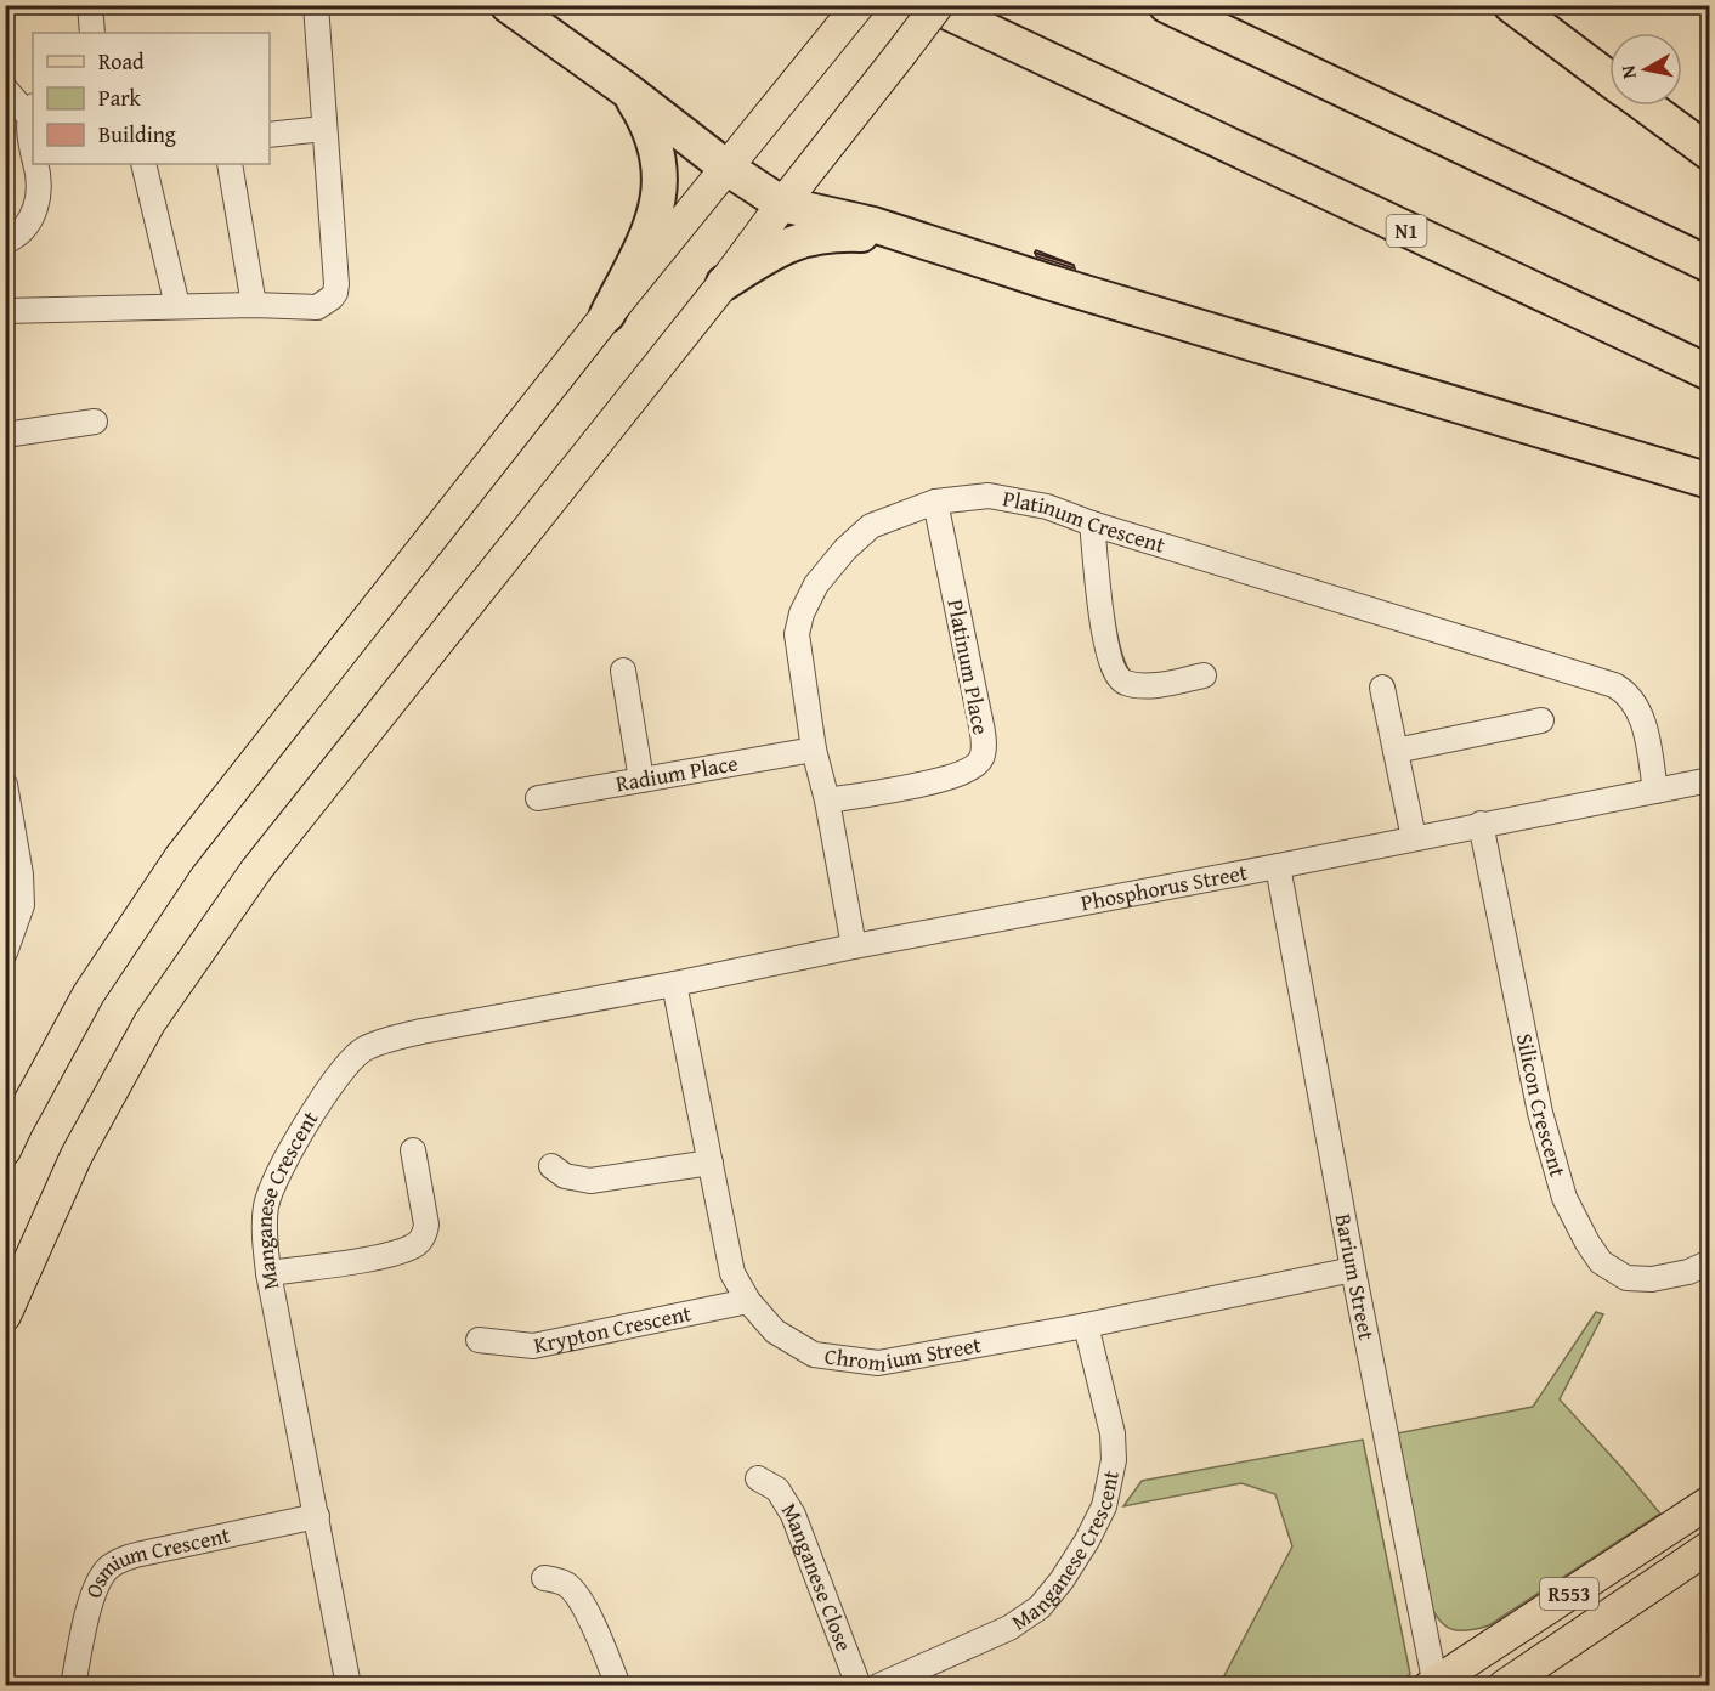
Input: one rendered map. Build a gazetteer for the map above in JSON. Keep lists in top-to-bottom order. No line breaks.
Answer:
{"streets":{"highway":["N1"],"main road":["R553"],"street":["Platinum Crescent","Platinum Place","Radium Place","Phosphorus Street","Silicon Crescent","Manganese Crescent","Barium Street","Krypton Crescent","Chromium Street","Osmium Crescent","Manganese Close"]},"crossings":[["Platinum Crescent","Platinum Place"],["Platinum Crescent","Radium Place"],["Platinum Crescent","Phosphorus Street"],["Phosphorus Street","Silicon Crescent"],["Phosphorus Street","Manganese Crescent"],["Phosphorus Street","Barium Street"],["Phosphorus Street","Chromium Street"],["Manganese Crescent","Chromium Street"],["Manganese Crescent","Osmium Crescent"],["Barium Street","Chromium Street"],["Barium Street","R553"],["Krypton Crescent","Chromium Street"]],"legend":["Road","Park","Building"],"north":"left"}
